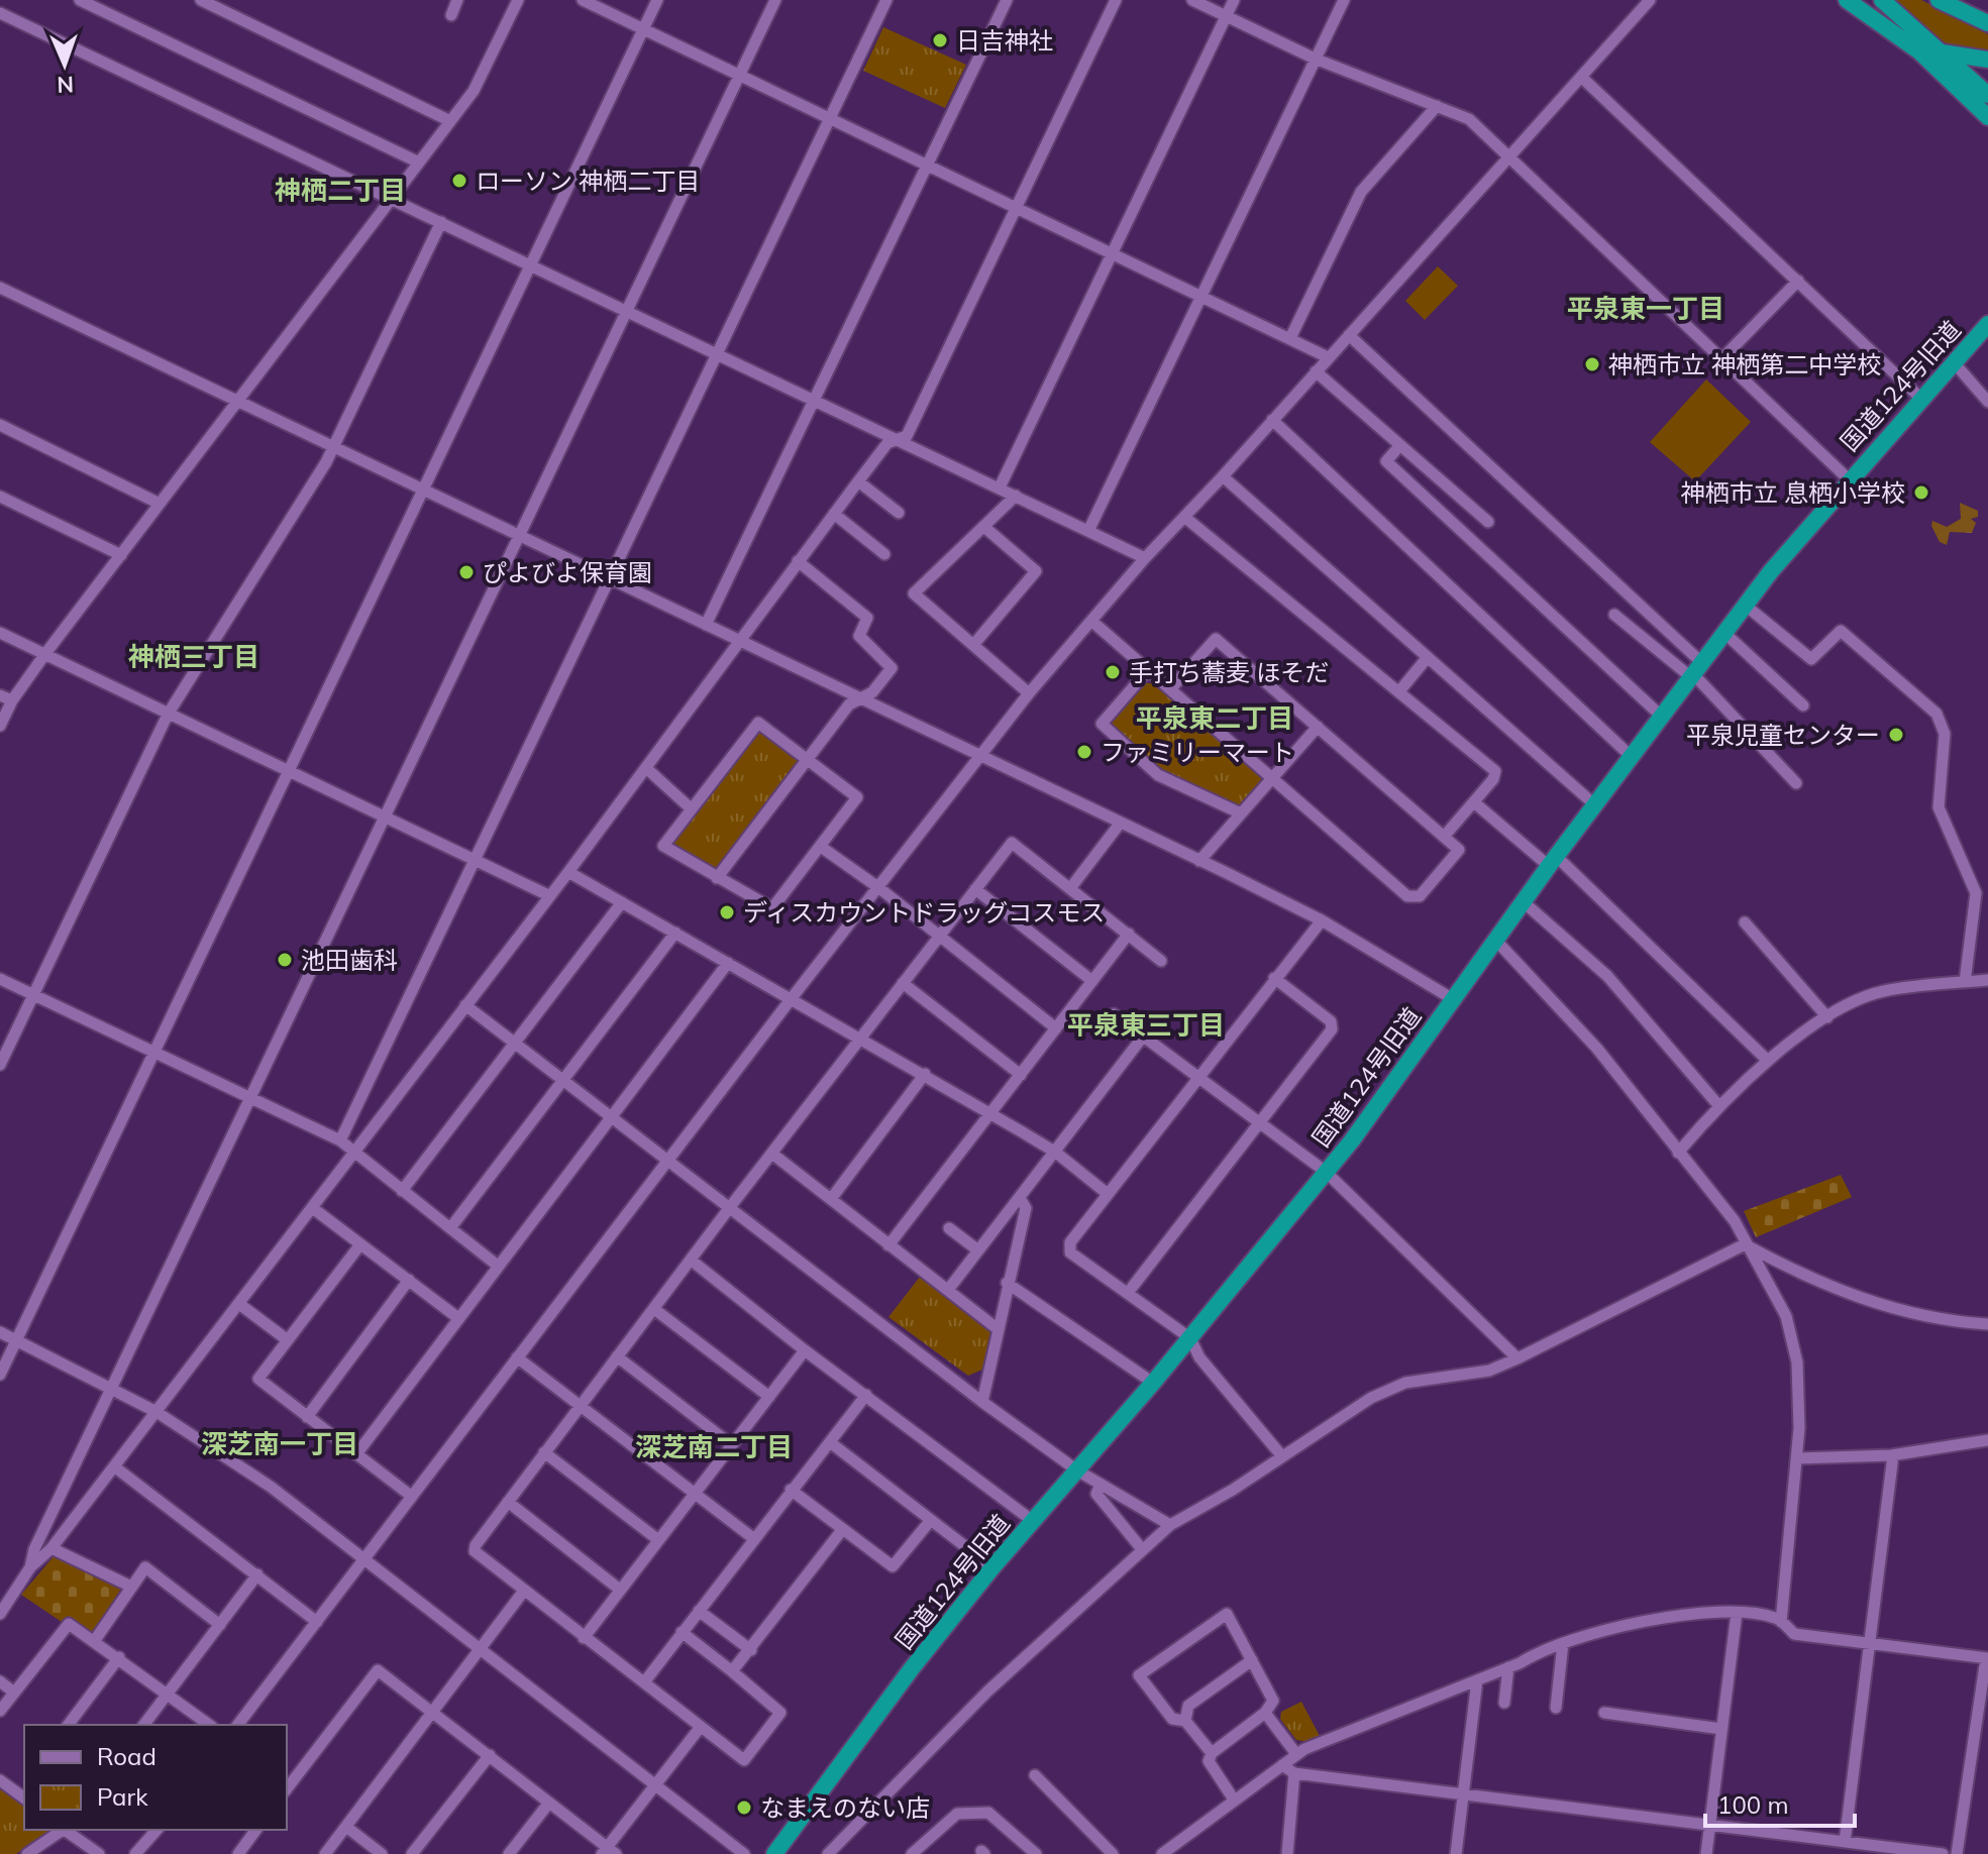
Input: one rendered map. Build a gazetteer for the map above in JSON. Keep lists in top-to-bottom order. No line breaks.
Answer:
{"streets":{"highway":["国道124号旧道"]},"districts":["神栖二丁目","平泉東一丁目","神栖三丁目","平泉東二丁目","平泉東三丁目","深芝南一丁目","深芝南二丁目"],"places":["日吉神社","ローソン 神栖二丁目","神栖市立 神栖第二中学校","神栖市立 息栖小学校","ぴよびよ保育園","手打ち蕎麦 ほそだ","平泉児童センター","ファミリーマート","ディスカウントドラッグコスモス","池田歯科","なまえのない店"],"legend":["Road","Park"],"scale_bar":"100 m","north":"bottom"}
